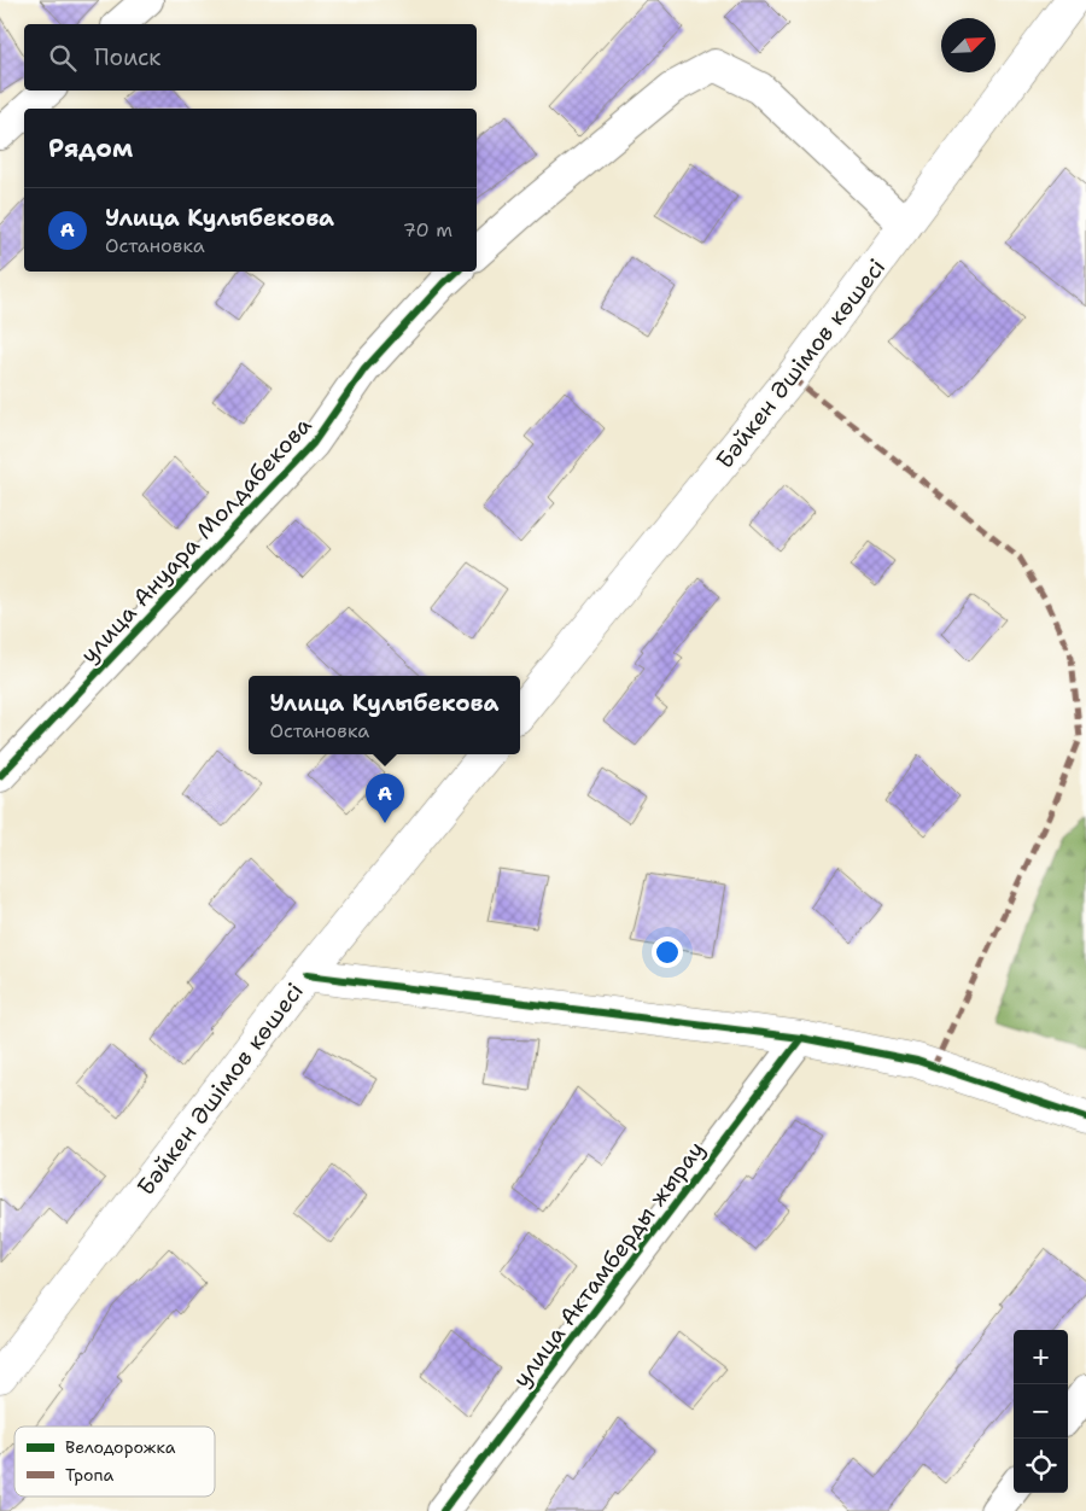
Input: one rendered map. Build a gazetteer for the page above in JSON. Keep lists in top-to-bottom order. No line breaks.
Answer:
{"streets":{"main road":["Бәйкен Әшімов көшесі"],"street":["улица Ануара Молдабекова","улица Актамберды жырау"]},"legend":["Велодорожка","Тропа"],"north":"top right","page":{"search":"Поиск","heading":"Рядом","list":[{"mark":"A","name":"Улица Кулыбекова","note":"Остановка","value":"70 m"}],"popup":["Улица Кулыбекова","Остановка"],"pins":"A","map_buttons":["+","−"]}}
